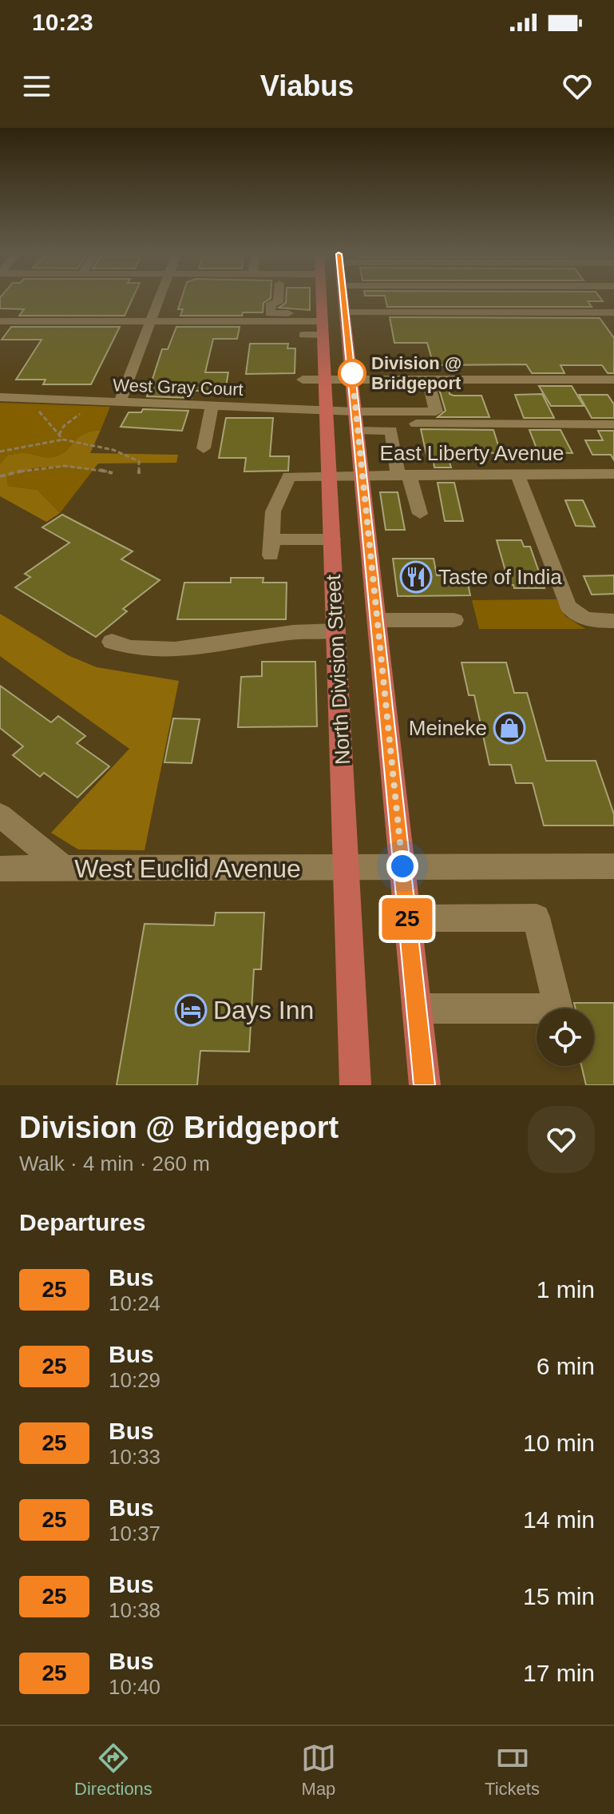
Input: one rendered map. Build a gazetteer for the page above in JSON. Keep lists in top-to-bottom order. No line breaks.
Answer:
{"streets":{"main road":["North Division Street"],"street":["West Gray Court","East Liberty Avenue","West Euclid Avenue"]},"crossings":[["West Gray Court","North Division Street"],["East Liberty Avenue","North Division Street"],["North Division Street","West Euclid Avenue"]],"places":{"other":["Division @ Bridgeport"],"restaurant":["Taste of India"],"shop":["Meineke"],"hotel":["Days Inn"]},"lines":["bus line 25"],"page":{"status":"10:23","header":"Viabus","on_map":"25","heading":[["Division @ Bridgeport","Walk · 4 min · 260 m"],"Departures"],"list":[{"mark":"25","name":"Bus","note":"10:24","value":"1 min"},{"mark":"25","name":"Bus","note":"10:29","value":"6 min"},{"mark":"25","name":"Bus","note":"10:33","value":"10 min"},{"mark":"25","name":"Bus","note":"10:37","value":"14 min"},{"mark":"25","name":"Bus","note":"10:38","value":"15 min"},{"mark":"25","name":"Bus","note":"10:40","value":"17 min"}],"tabs":["Directions","Map","Tickets"]}}
